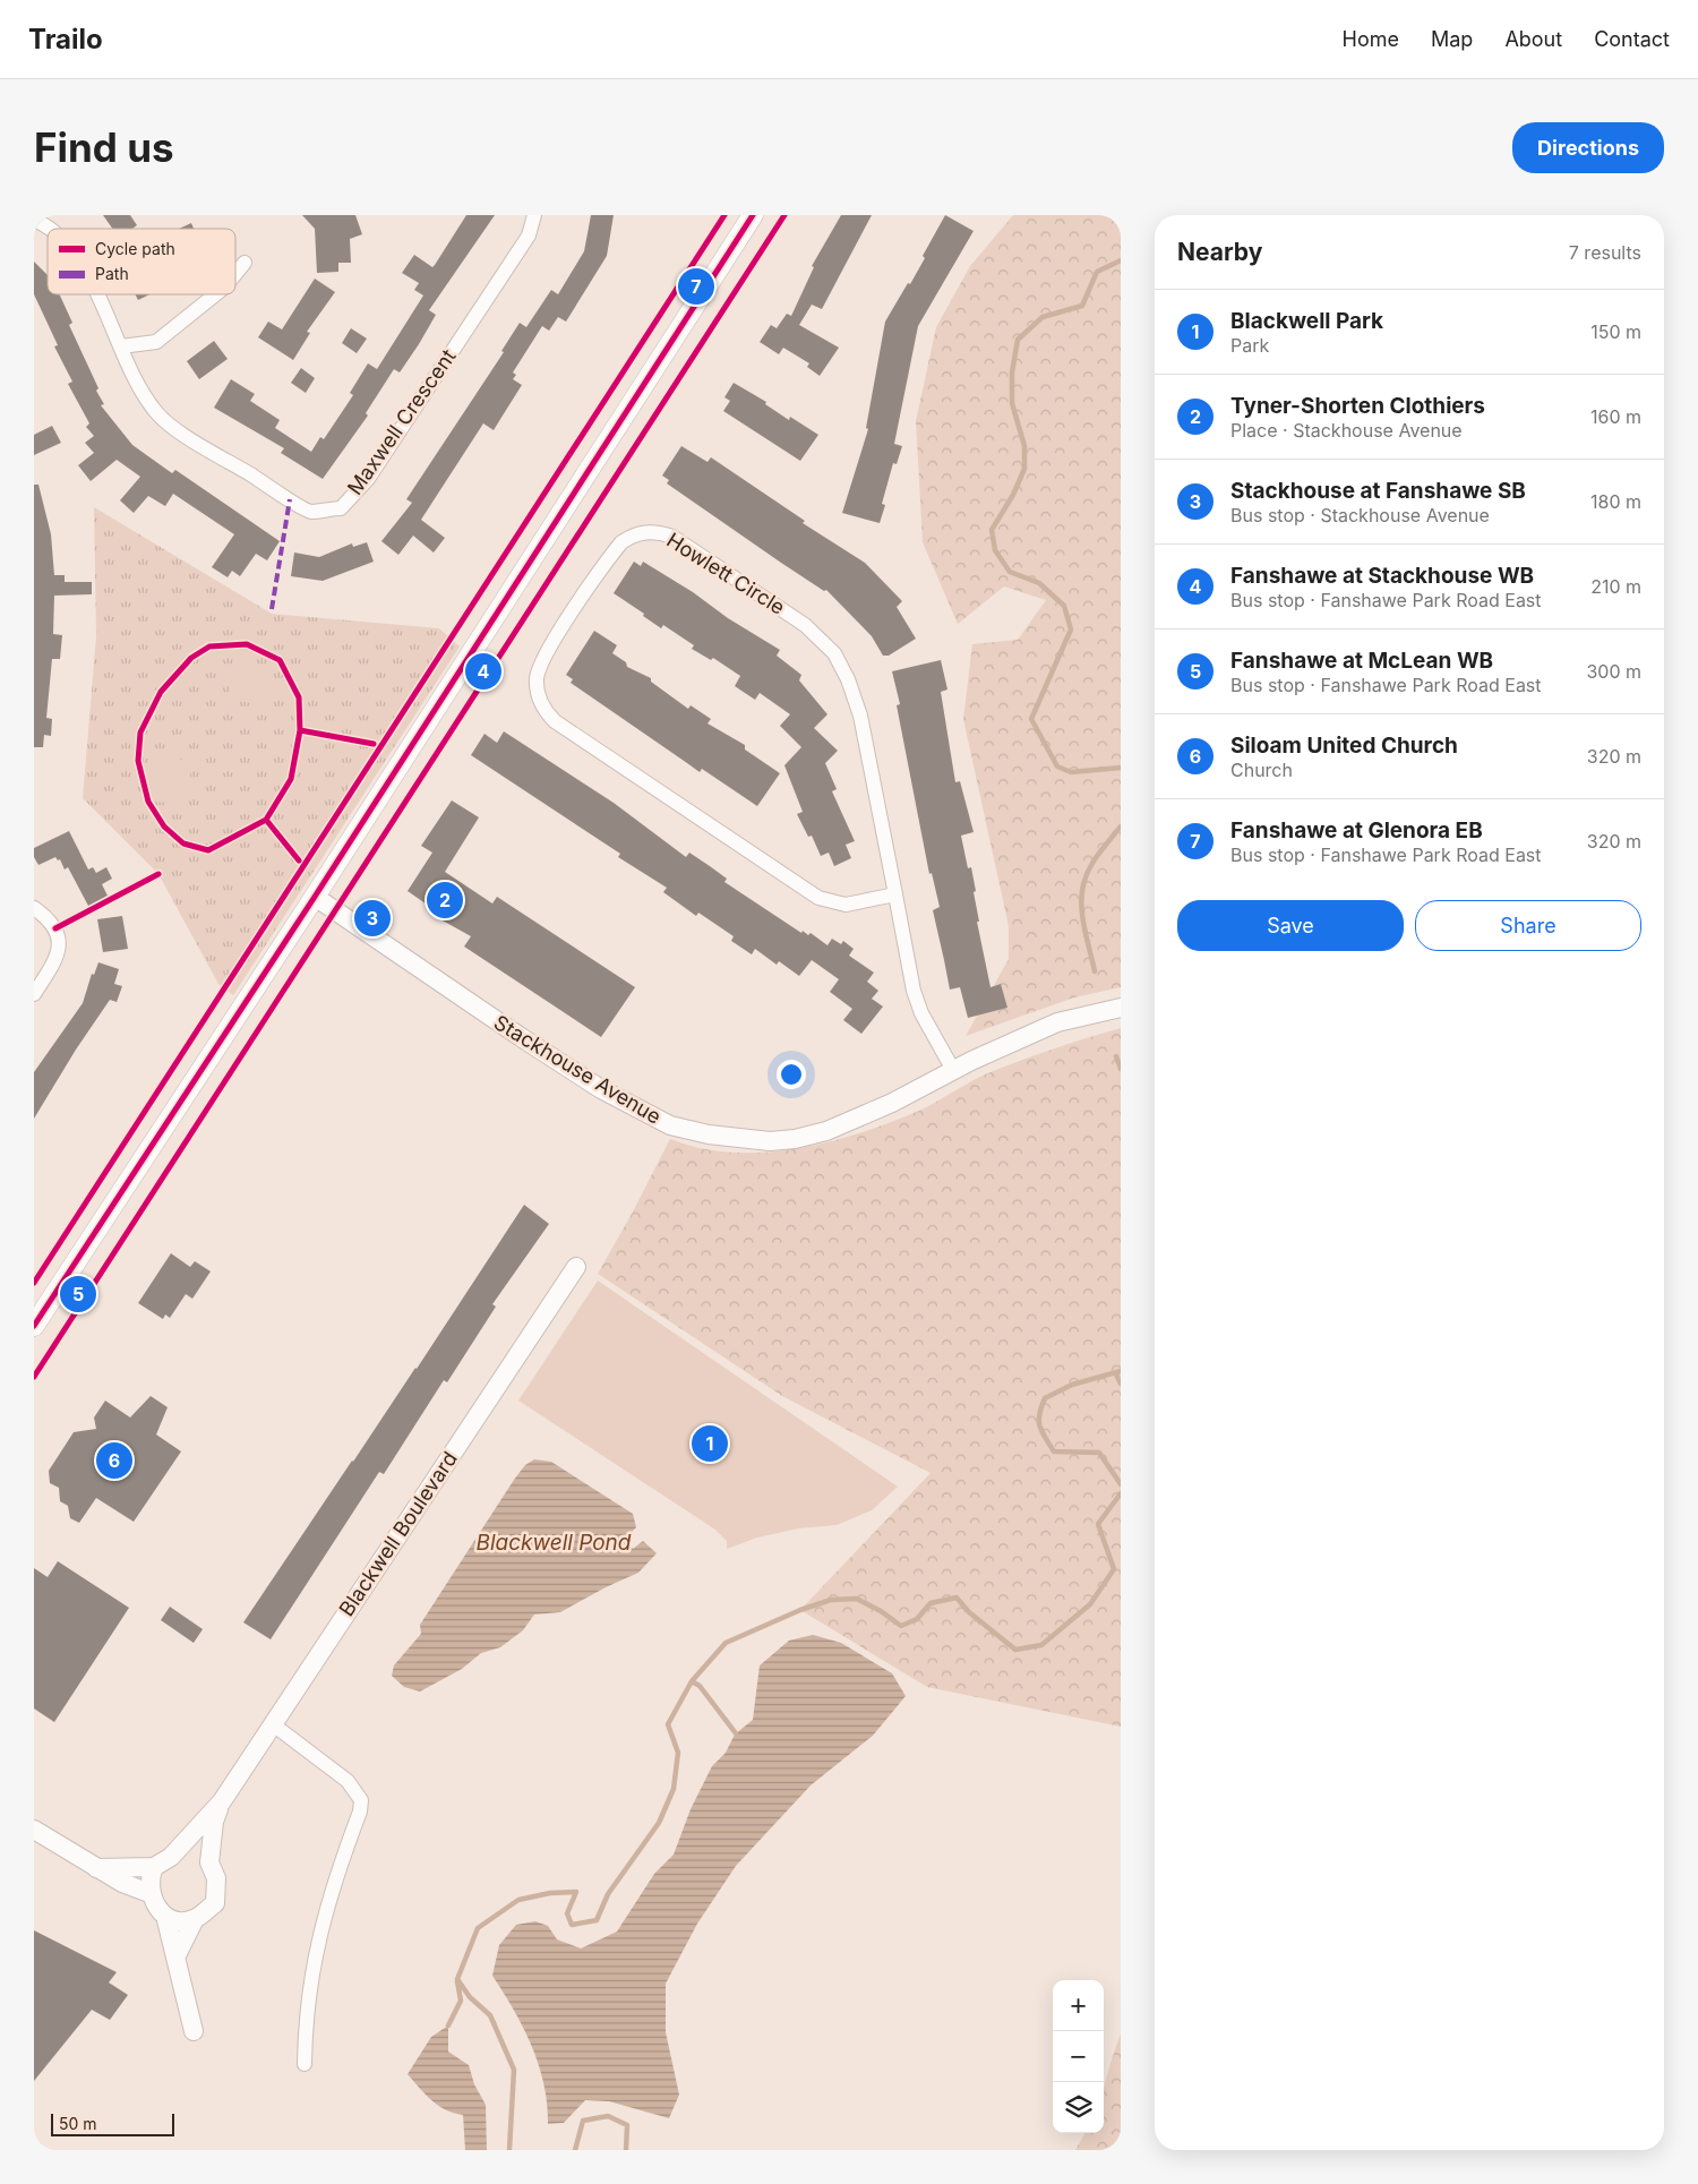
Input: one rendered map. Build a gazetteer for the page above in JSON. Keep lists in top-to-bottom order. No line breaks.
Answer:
{"streets":{"street":["Maxwell Crescent","Howlett Circle","Stackhouse Avenue","Blackwell Boulevard"]},"crossings":[["Howlett Circle","Stackhouse Avenue"]],"water":["Blackwell Pond"],"legend":["Cycle path","Path"],"scale_bar":"50 m","page":{"header":"Trailo","nav":["Home","Map","About","Contact"],"buttons":["Directions",["Save","Share"]],"title":"Find us","heading":["Nearby","7 results"],"pins":["7","4","2","3","5","1","6"],"list":[{"mark":"1","name":"Blackwell Park","note":"Park","value":"150 m"},{"mark":"2","name":"Tyner-Shorten Clothiers","note":"Place · Stackhouse Avenue","value":"160 m"},{"mark":"3","name":"Stackhouse at Fanshawe SB","note":"Bus stop · Stackhouse Avenue","value":"180 m"},{"mark":"4","name":"Fanshawe at Stackhouse WB","note":"Bus stop · Fanshawe Park Road East","value":"210 m"},{"mark":"5","name":"Fanshawe at McLean WB","note":"Bus stop · Fanshawe Park Road East","value":"300 m"},{"mark":"6","name":"Siloam United Church","note":"Church","value":"320 m"},{"mark":"7","name":"Fanshawe at Glenora EB","note":"Bus stop · Fanshawe Park Road East","value":"320 m"}],"map_buttons":["+","−"],"scale":"50 m"}}
